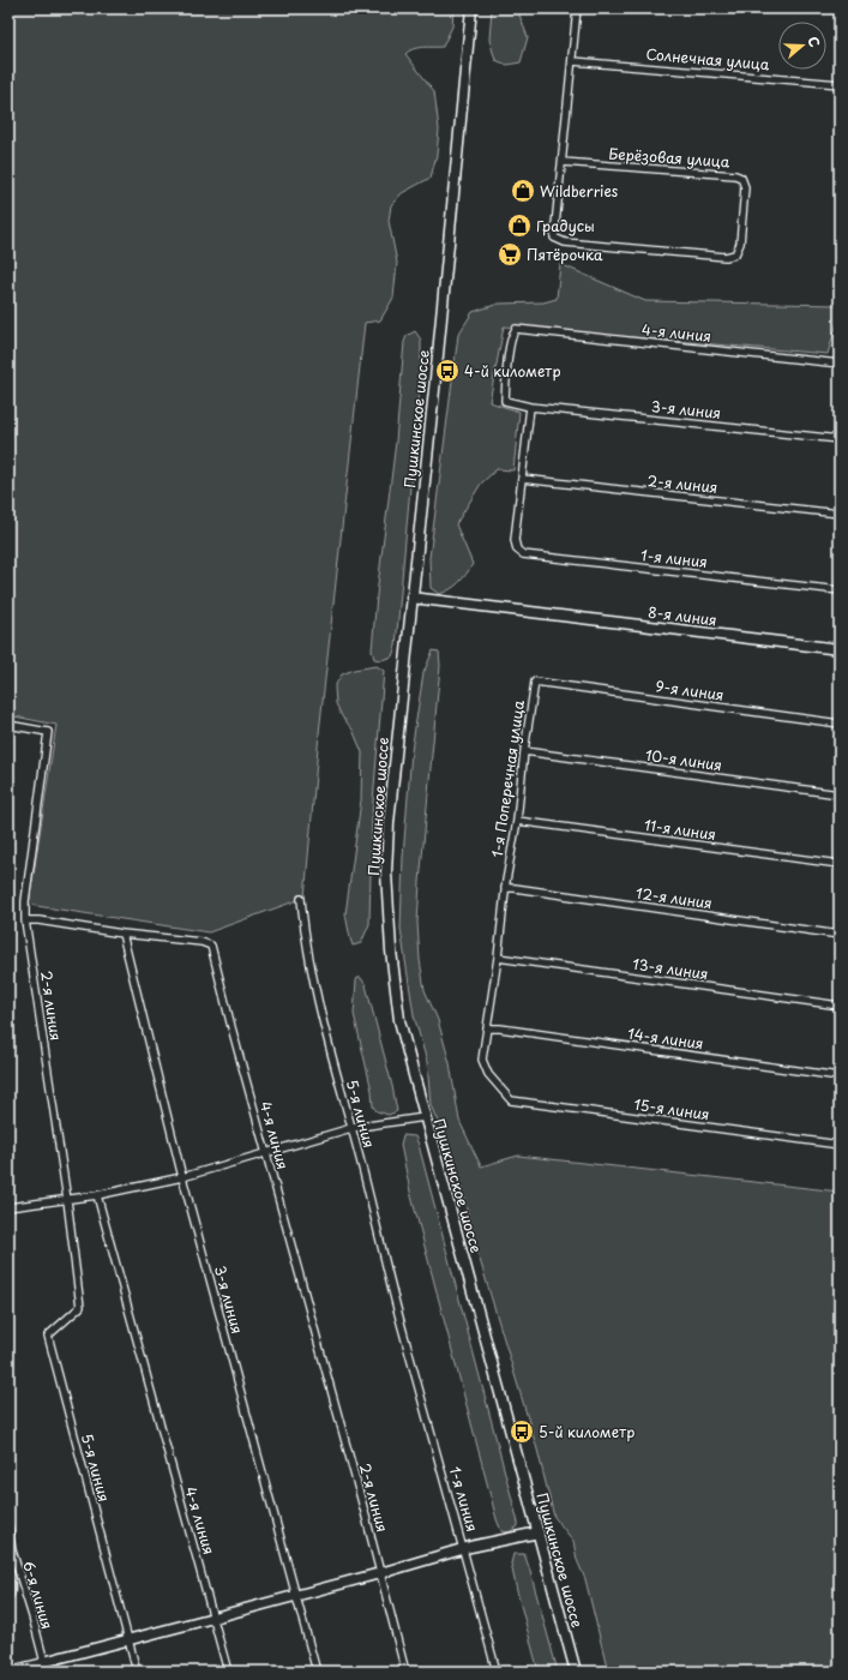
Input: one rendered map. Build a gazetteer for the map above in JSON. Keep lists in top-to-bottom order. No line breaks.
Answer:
{"streets":{"main road":["Пушкинское шоссе","8-я линия"],"street":["Солнечная улица","Берёзовая улица","4-я линия","3-я линия","2-я линия","1-я линия","9-я линия","10-я линия","1-я Поперечная улица","11-я линия","12-я линия","13-я линия","14-я линия","15-я линия","5-я линия","6-я линия"]},"crossings":[["4-я линия","3-я линия"],["4-я линия","2-я линия"],["Пушкинское шоссе","8-я линия"],["2-я линия","1-я линия"],["2-я линия","5-я линия"],["1-я линия","5-я линия"],["9-я линия","1-я Поперечная улица"],["10-я линия","1-я Поперечная улица"],["1-я Поперечная улица","11-я линия"],["1-я Поперечная улица","12-я линия"],["1-я Поперечная улица","13-я линия"],["1-я Поперечная улица","14-я линия"],["1-я Поперечная улица","15-я линия"]],"places":{"shop":["Wildberries","Градусы"],"supermarket":["Пятёрочка"],"bus stop":["4-й километр","5-й километр"]},"north":"right"}
